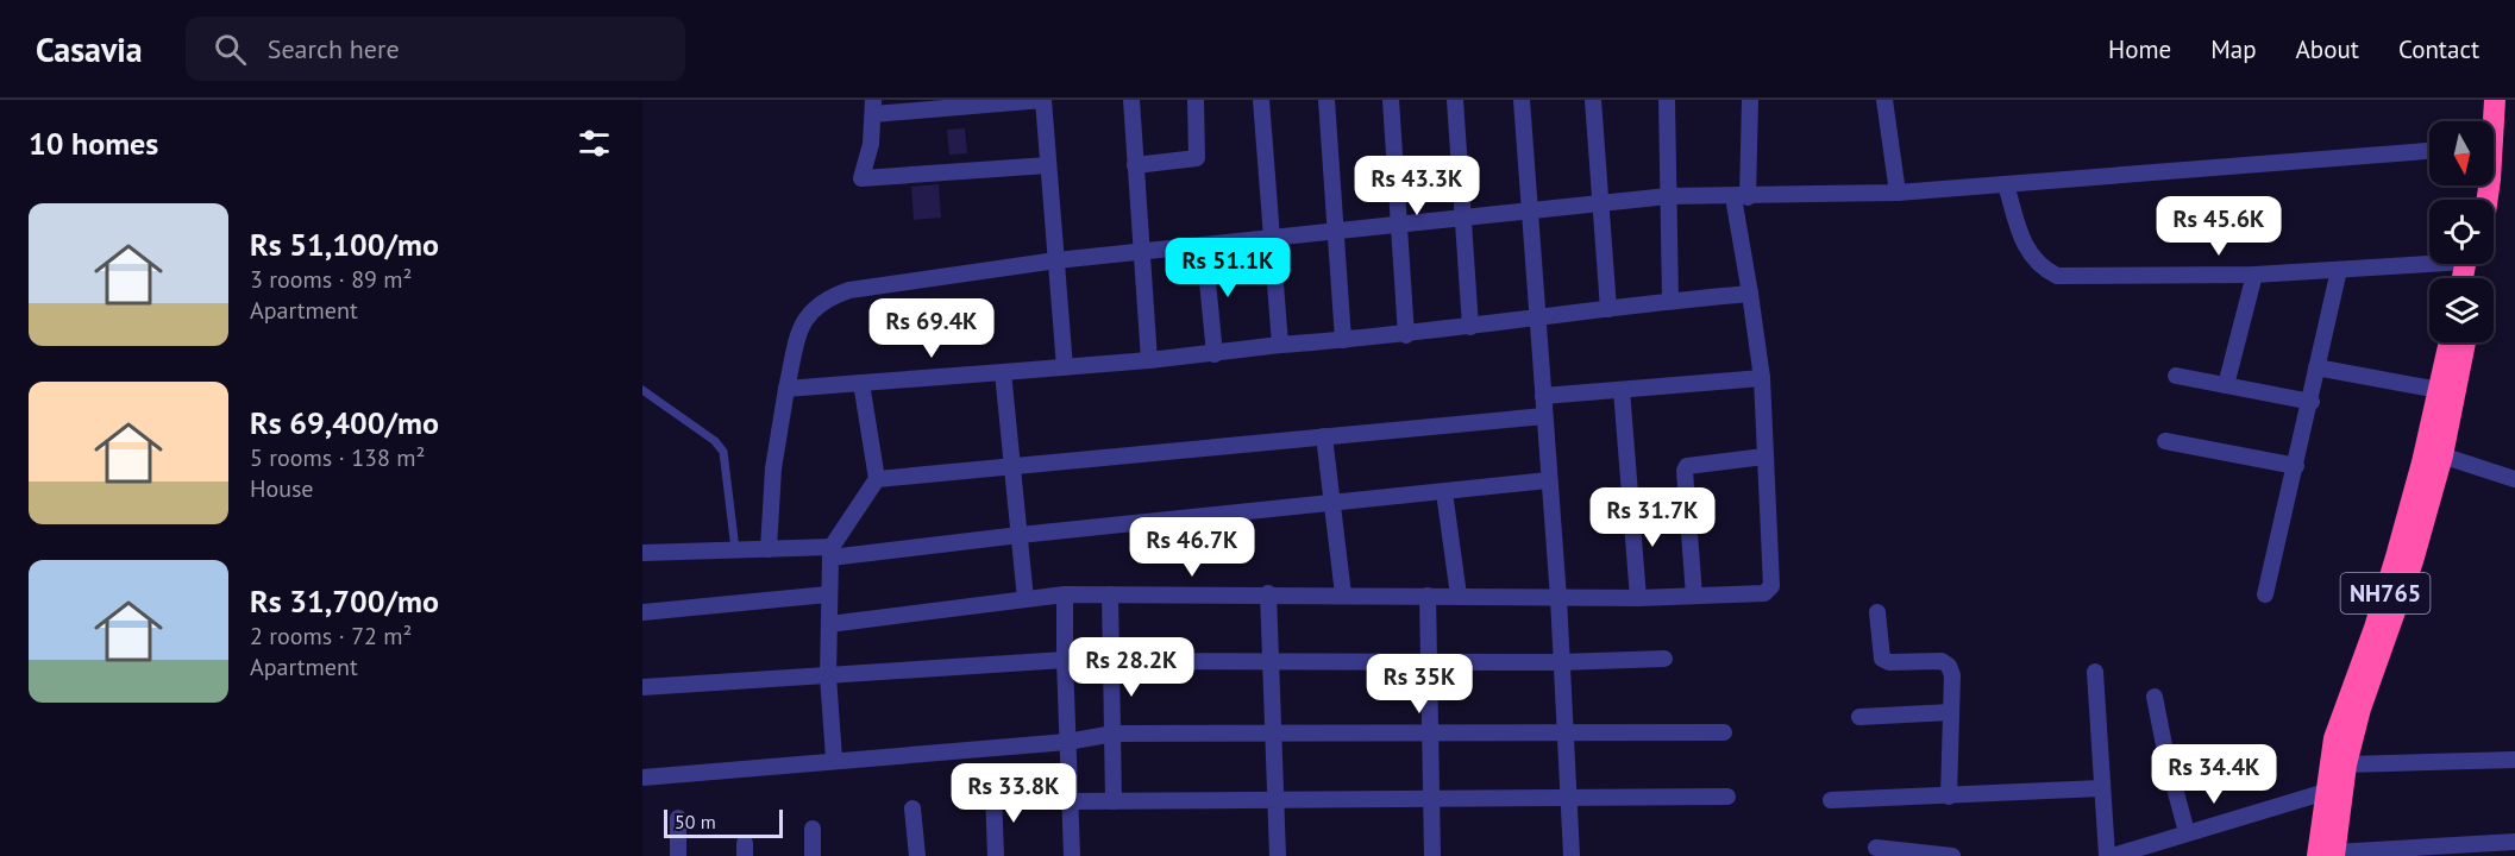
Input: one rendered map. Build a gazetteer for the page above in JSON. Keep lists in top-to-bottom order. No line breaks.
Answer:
{"streets":{"highway":["NH765"]},"scale_bar":"50 m","north":"bottom","page":{"header":"Casavia","search":"Search here","nav":["Home","Map","About","Contact"],"heading":"10 homes","price":["Rs 43.3K","Rs 45.6K","Rs 51.1K","Rs 69.4K","Rs 31.7K","Rs 46.7K","Rs 28.2K","Rs 35K","Rs 34.4K","Rs 33.8K"],"list":[{"name":"Rs 51,100/mo","note":"3 rooms · 89 m² · Apartment"},{"name":"Rs 69,400/mo","note":"5 rooms · 138 m² · House"},{"name":"Rs 31,700/mo","note":"2 rooms · 72 m² · Apartment"}],"scale":"50 m"}}
